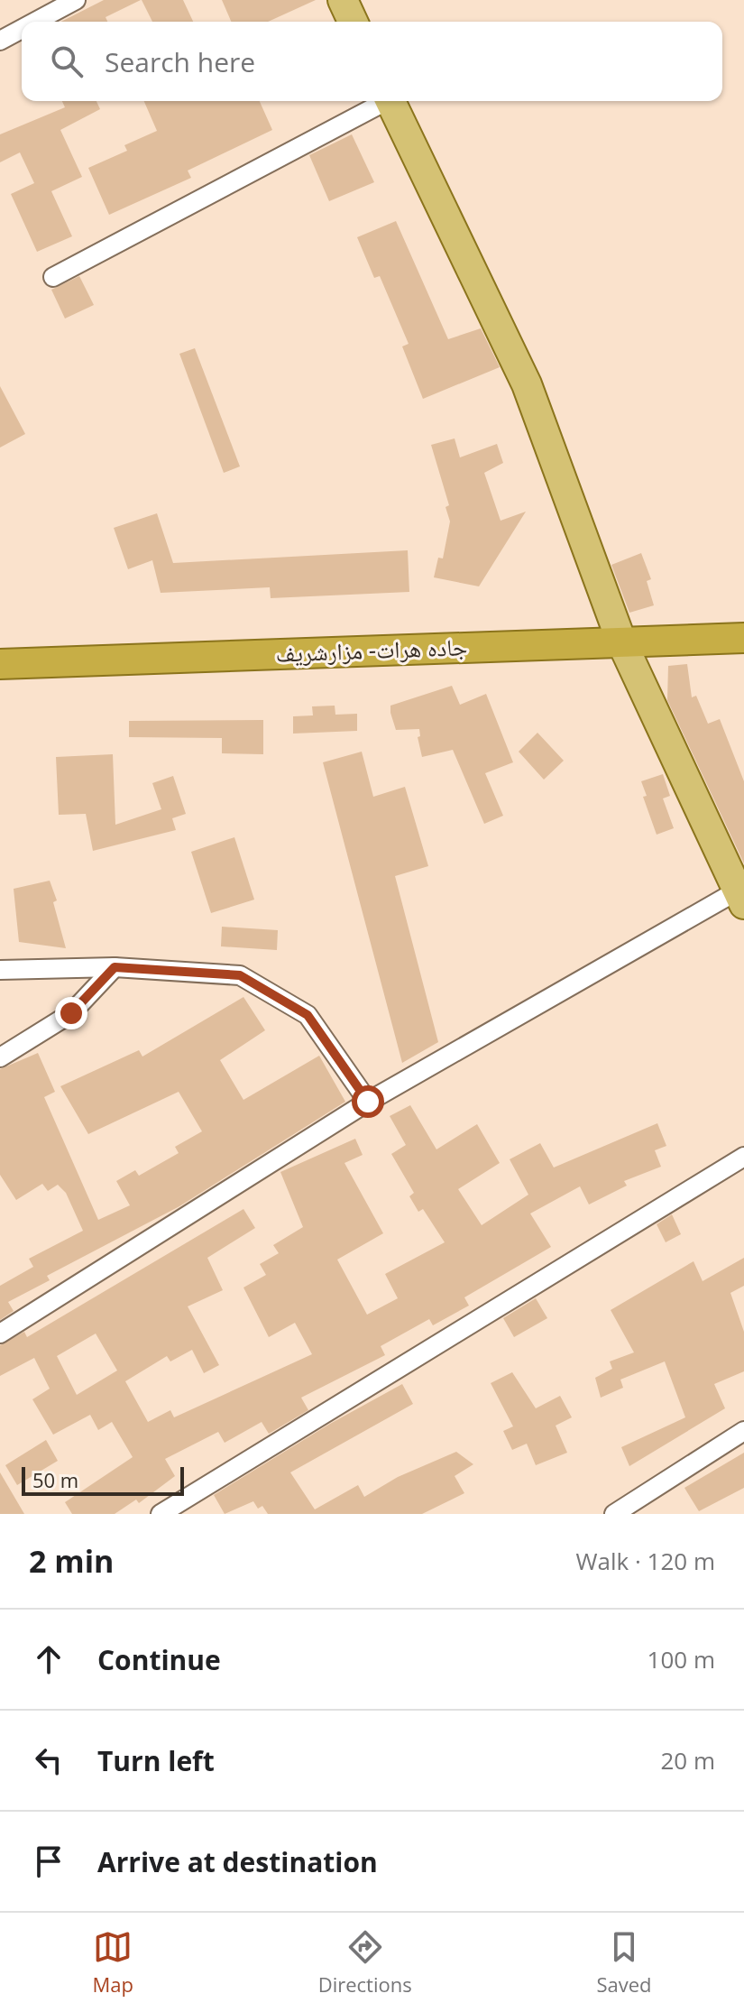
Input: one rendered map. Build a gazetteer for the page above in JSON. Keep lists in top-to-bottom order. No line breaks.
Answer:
{"streets":{"highway":["جاده هرات- مزارشریف"]},"scale_bar":"50 m","page":{"search":"Search here","scale":"50 m","heading":["2 min","Walk · 120 m"],"list":[["Continue","100 m"],["Turn left","20 m"],"Arrive at destination"],"nav":["Map","Directions","Saved"]}}
